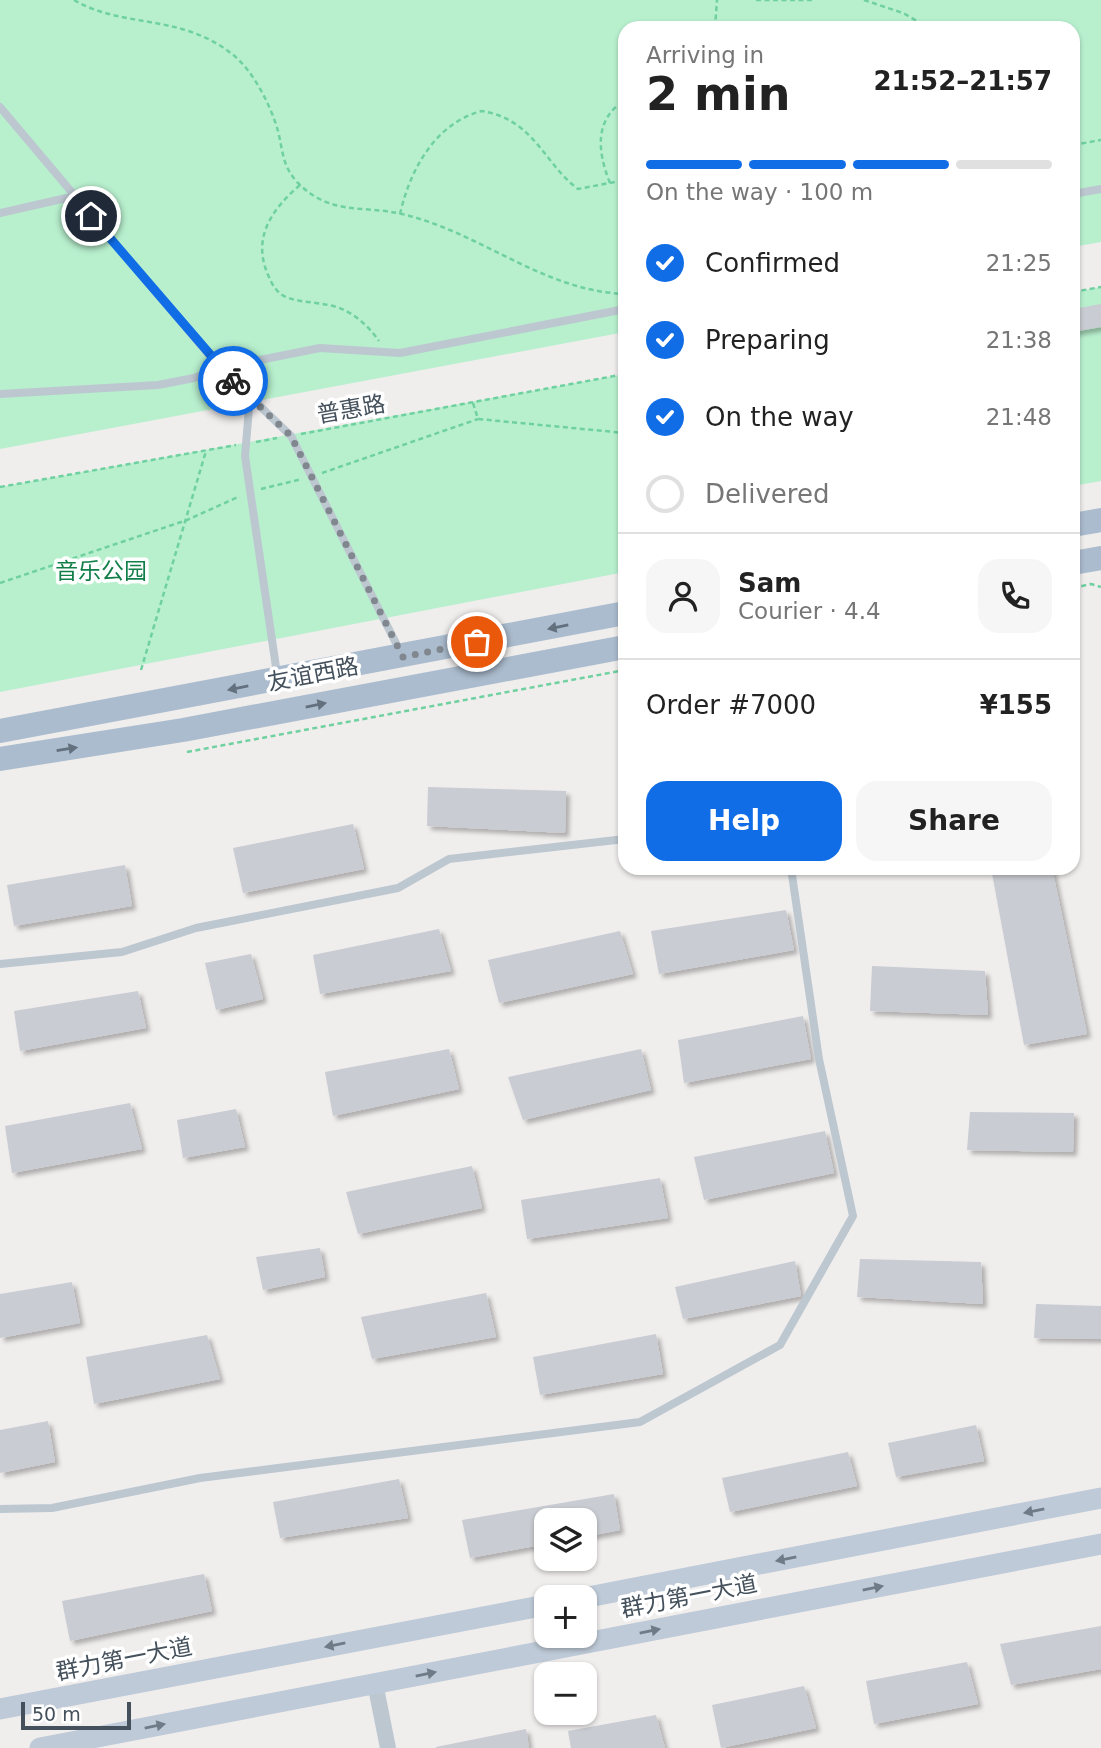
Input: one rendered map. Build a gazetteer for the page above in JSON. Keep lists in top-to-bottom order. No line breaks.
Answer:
{"streets":{"main road":["友谊西路","群力第一大道"],"path":["普惠路"]},"parks":["音乐公园"],"scale_bar":"50 m","page":{"heading":["2 min","Arriving in","21:52–21:57"],"panel":["Sam","Courier · 4.4","Order #7000","¥155"],"bar":"On the way · 100 m","list":[["Confirmed","21:25"],["Preparing","21:38"],["On the way","21:48"],"Delivered"],"buttons":["Help","Share"],"map_buttons":["+","−"],"scale":"50 m"}}
